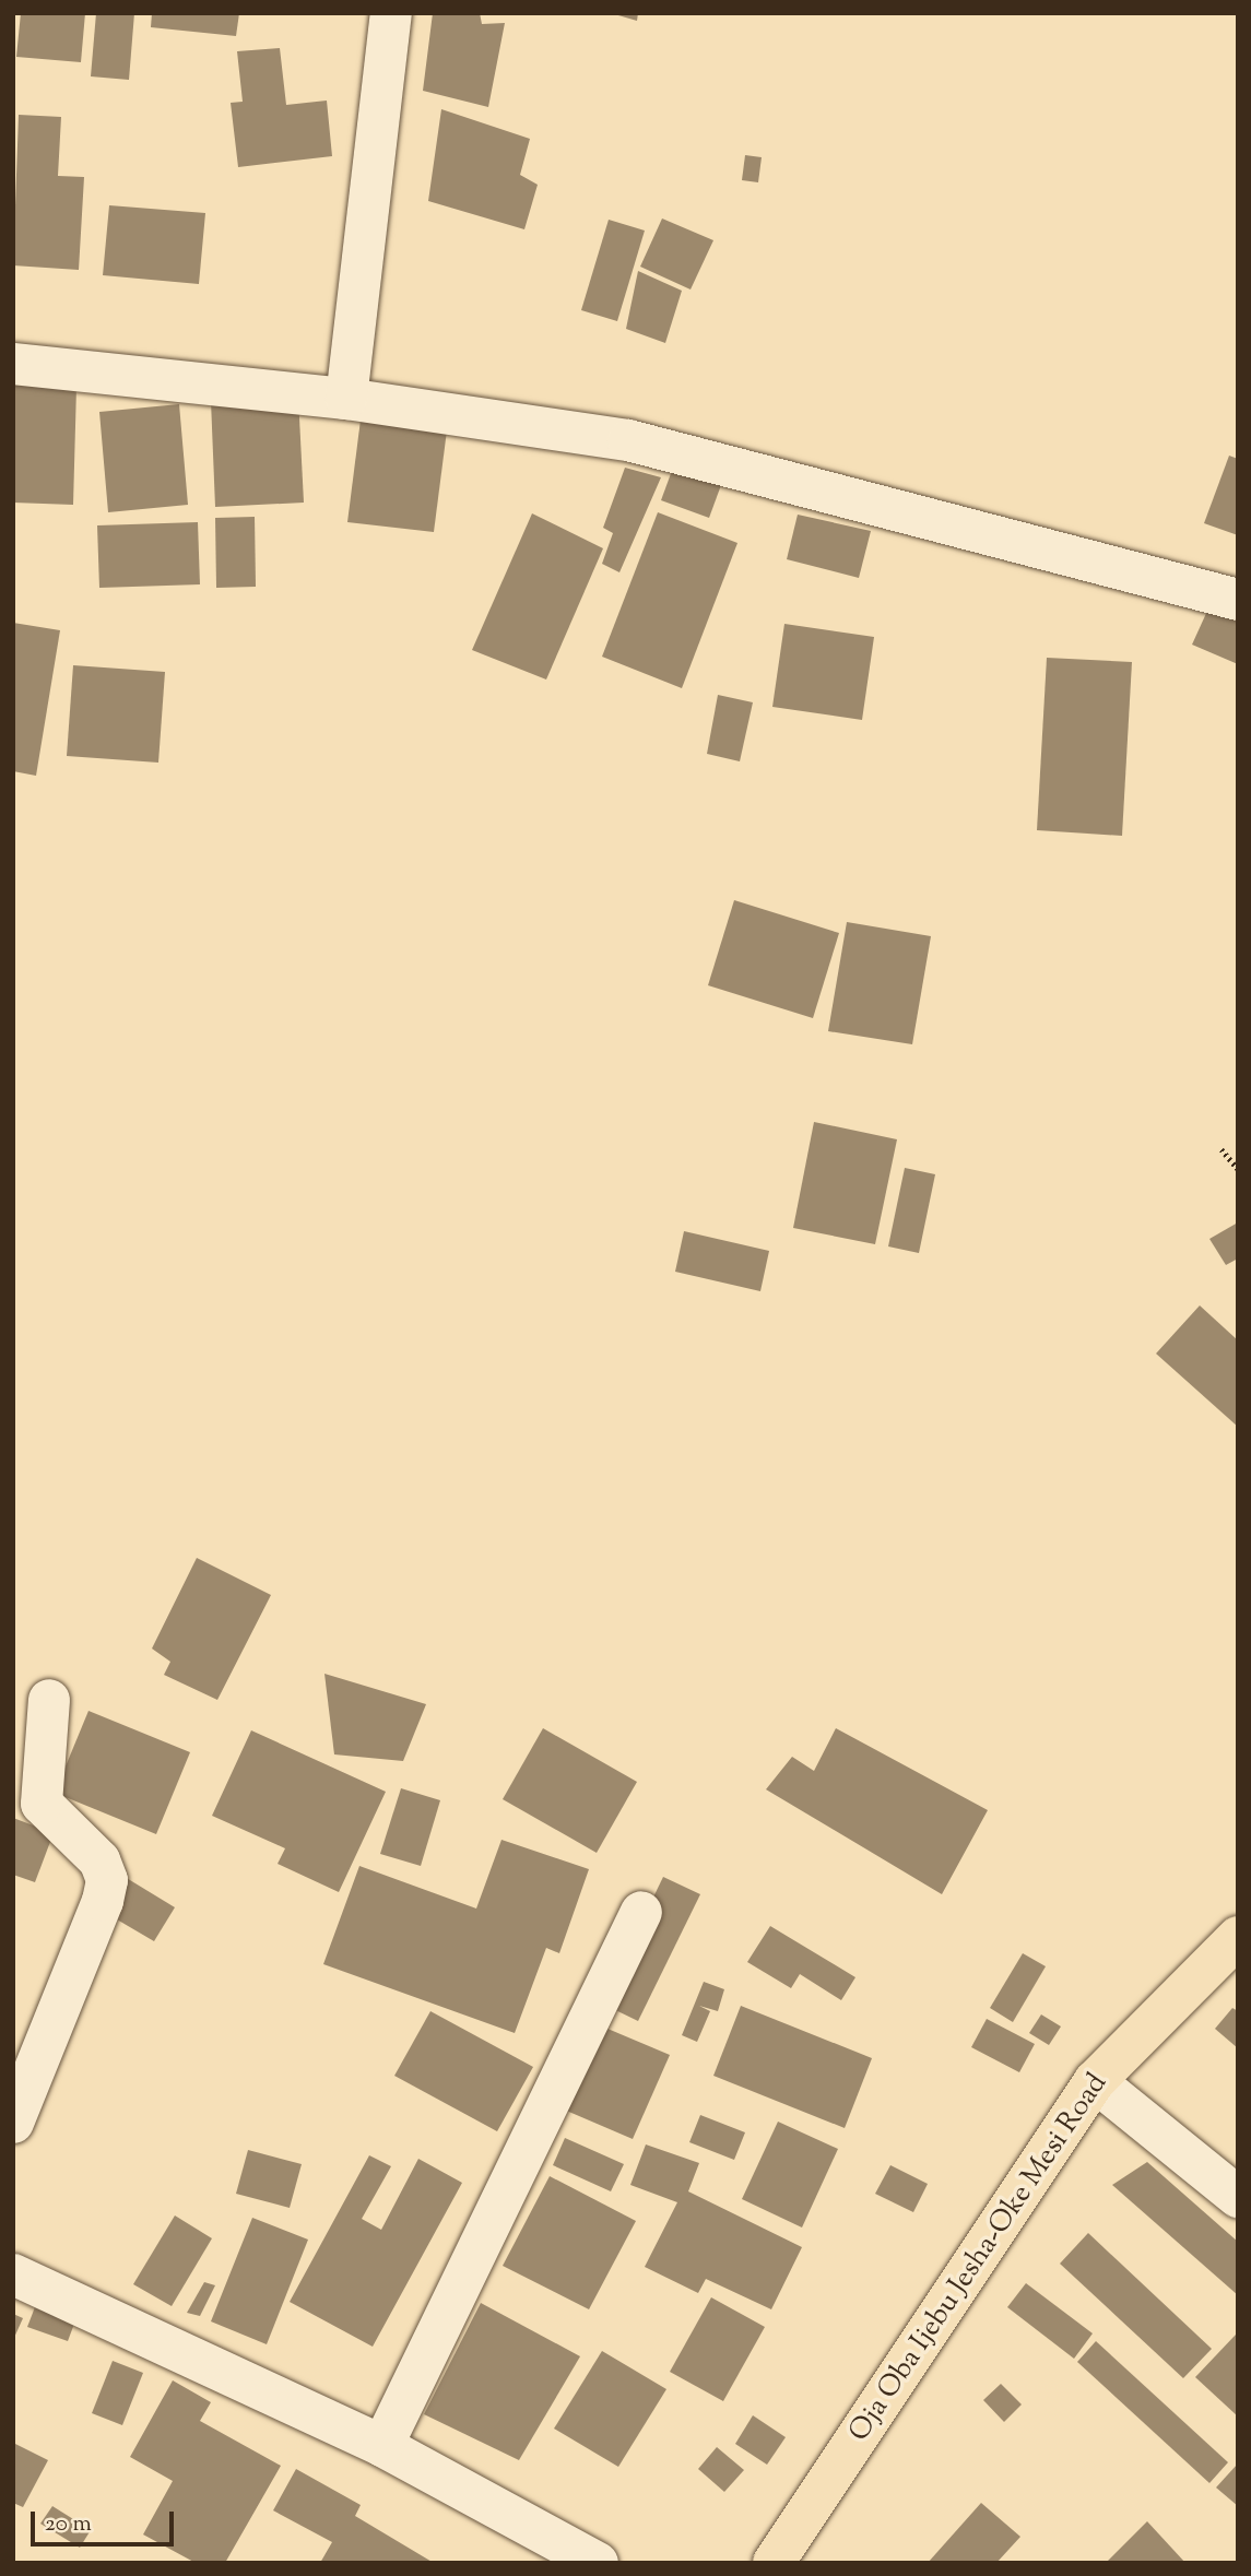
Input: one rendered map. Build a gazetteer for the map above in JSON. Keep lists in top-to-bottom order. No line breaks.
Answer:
{"streets":{"main road":["Oja Oba Ijebu Jesha-Oke Mesi Road"]},"scale_bar":"20 m"}
